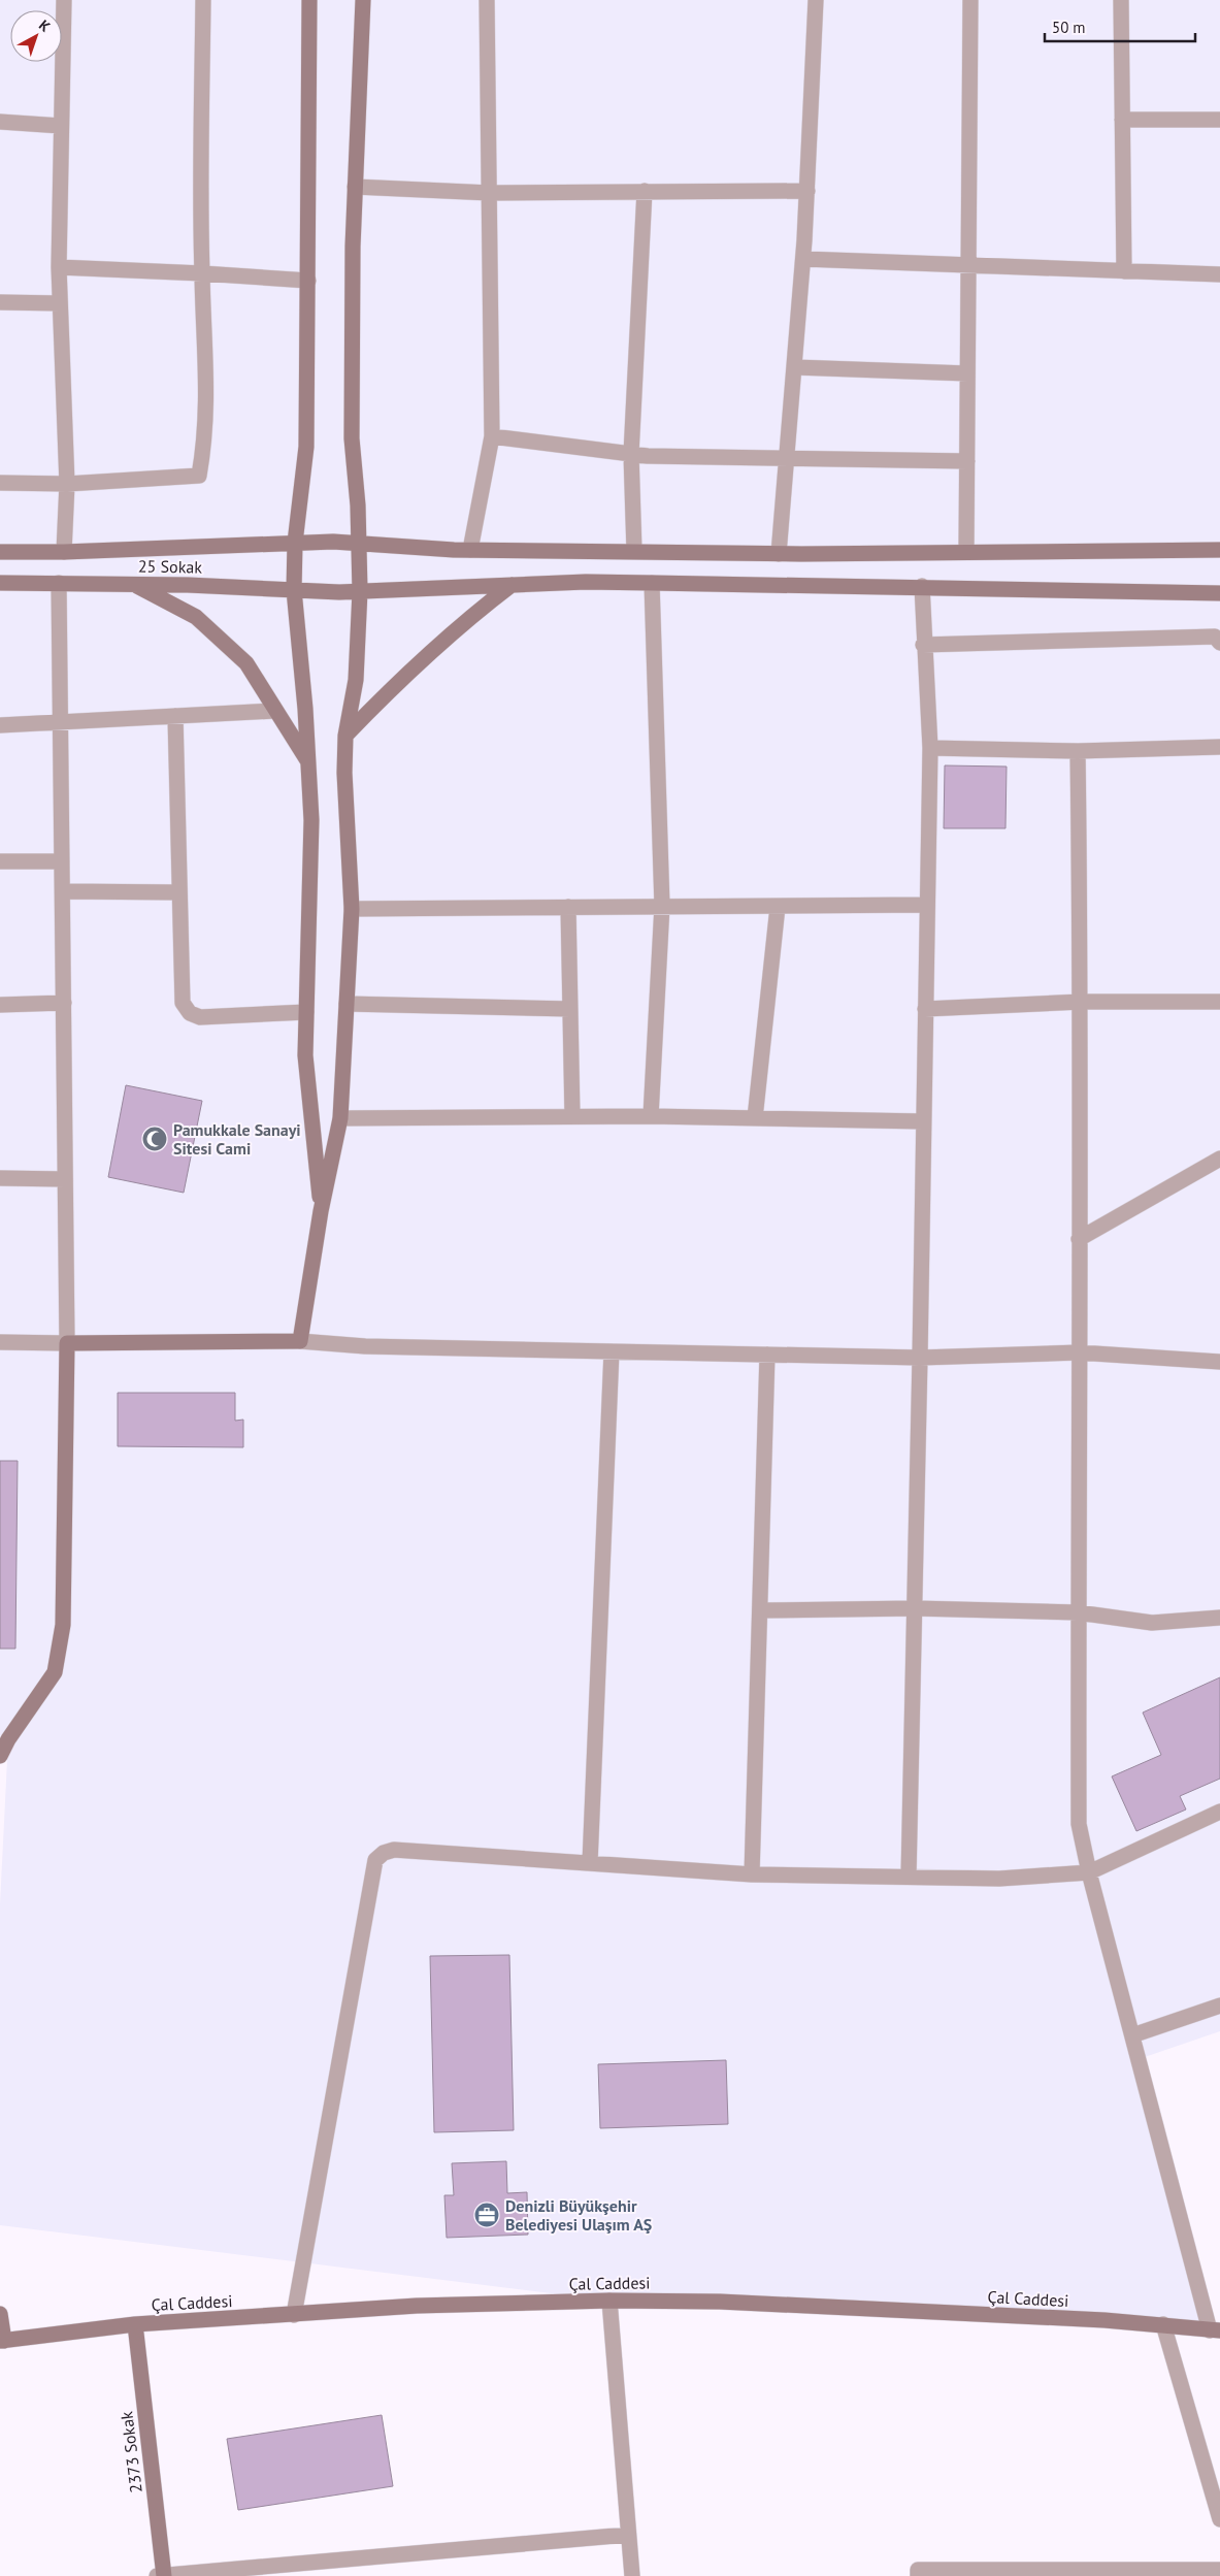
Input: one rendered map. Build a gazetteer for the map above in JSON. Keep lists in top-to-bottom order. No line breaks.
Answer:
{"streets":{"street":["25 Sokak","Çal Caddesi","2373 Sokak"]},"crossings":[["Çal Caddesi","2373 Sokak"]],"places":{"mosque":["Pamukkale Sanayi Sitesi Cami"],"office":["Denizli Büyükşehir Belediyesi Ulaşım AŞ"]},"scale_bar":"50 m","north":"top right"}
